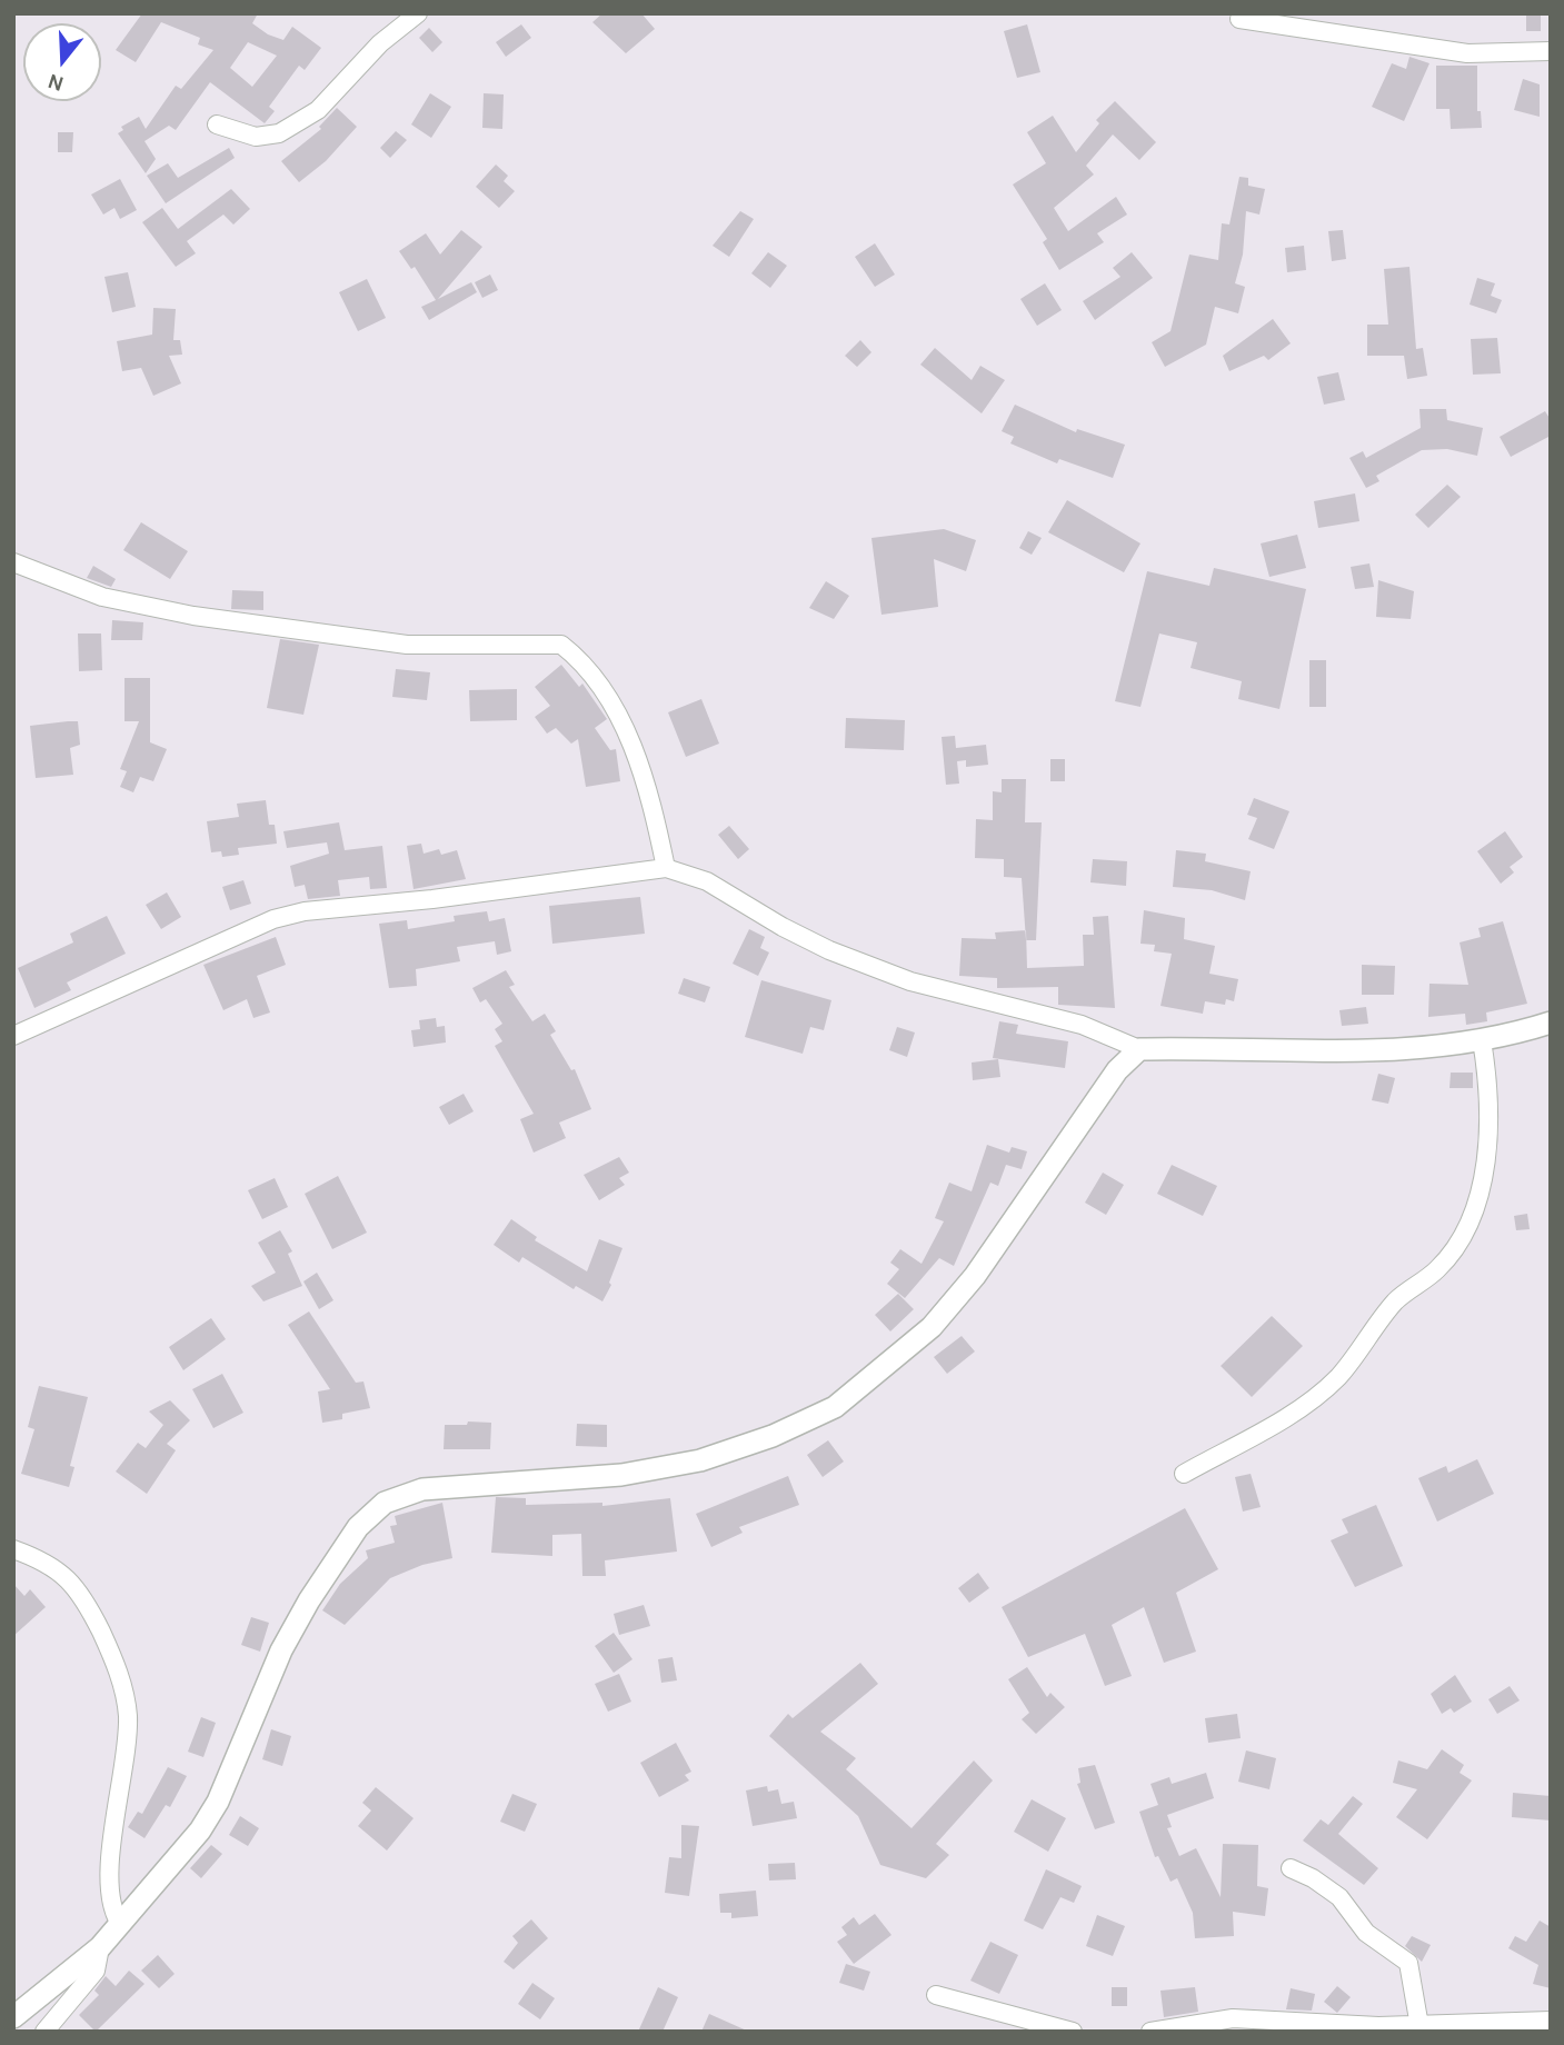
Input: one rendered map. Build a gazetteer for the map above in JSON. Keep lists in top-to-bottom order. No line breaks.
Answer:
{"north":"bottom"}
